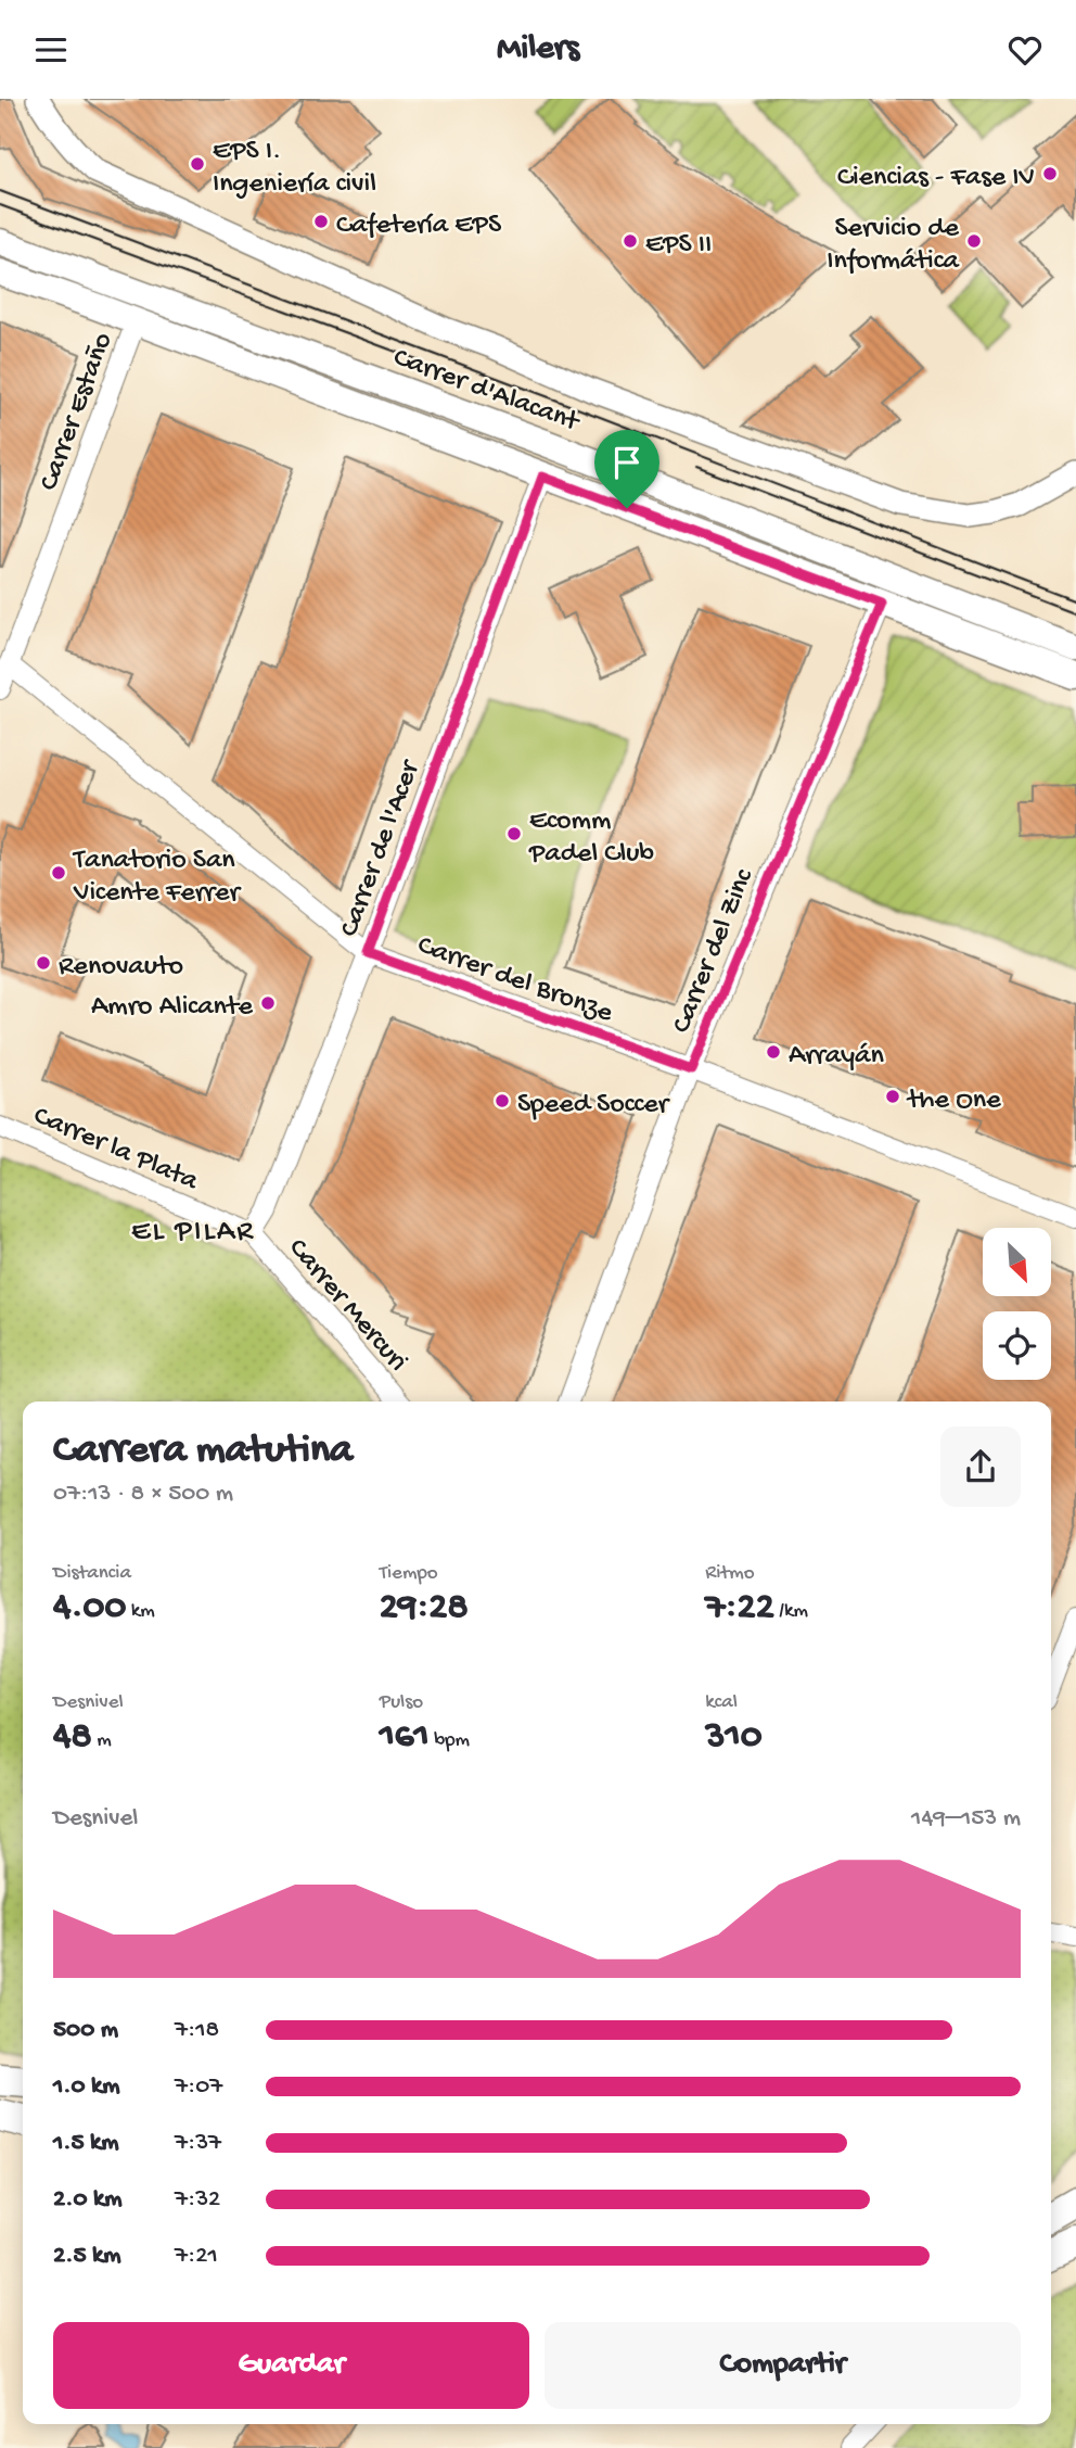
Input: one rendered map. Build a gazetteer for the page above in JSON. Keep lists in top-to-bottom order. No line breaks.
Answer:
{"streets":{"main road":["Carrer d'Alacant"],"street":["Carrer Estaño","Carrer de l'Acer","Carrer del Zinc","Carrer del Bronze","Carrer la Plata","Carrer Mercuri"]},"crossings":[["Carrer Estaño","Carrer del Bronze"],["Carrer de l'Acer","Carrer del Bronze"],["Carrer de l'Acer","Carrer la Plata"],["Carrer de l'Acer","Carrer Mercuri"],["Carrer del Zinc","Carrer del Bronze"],["Carrer la Plata","Carrer Mercuri"]],"districts":["EL PILAR"],"places":["EPS I. Ingeniería civil","Ciencias - Fase IV","Cafetería EPS","EPS II","Servicio de Informática","Ecomm Padel Club","Tanatorio San Vicente Ferrer","Renovauto","Amro Alicante","Arrayán","the One","Speed Soccer"],"north":"bottom right","page":{"header":"Milers","heading":["Carrera matutina","07:13 · 8 × 500 m"],"stats":[["Distancia","4.00 km"],["Tiempo","29:28"],["Ritmo","7:22 /km"],["Desnivel","48 m"],["Pulso","161 bpm"],["kcal","310"]],"chart":["Desnivel","149–153 m"],"list":[{"name":"500 m","note":"7:18"},{"name":"1.0 km","note":"7:07"},{"name":"1.5 km","note":"7:37"},{"name":"2.0 km","note":"7:32"},{"name":"2.5 km","note":"7:21"}],"buttons":["Guardar","Compartir"]}}
